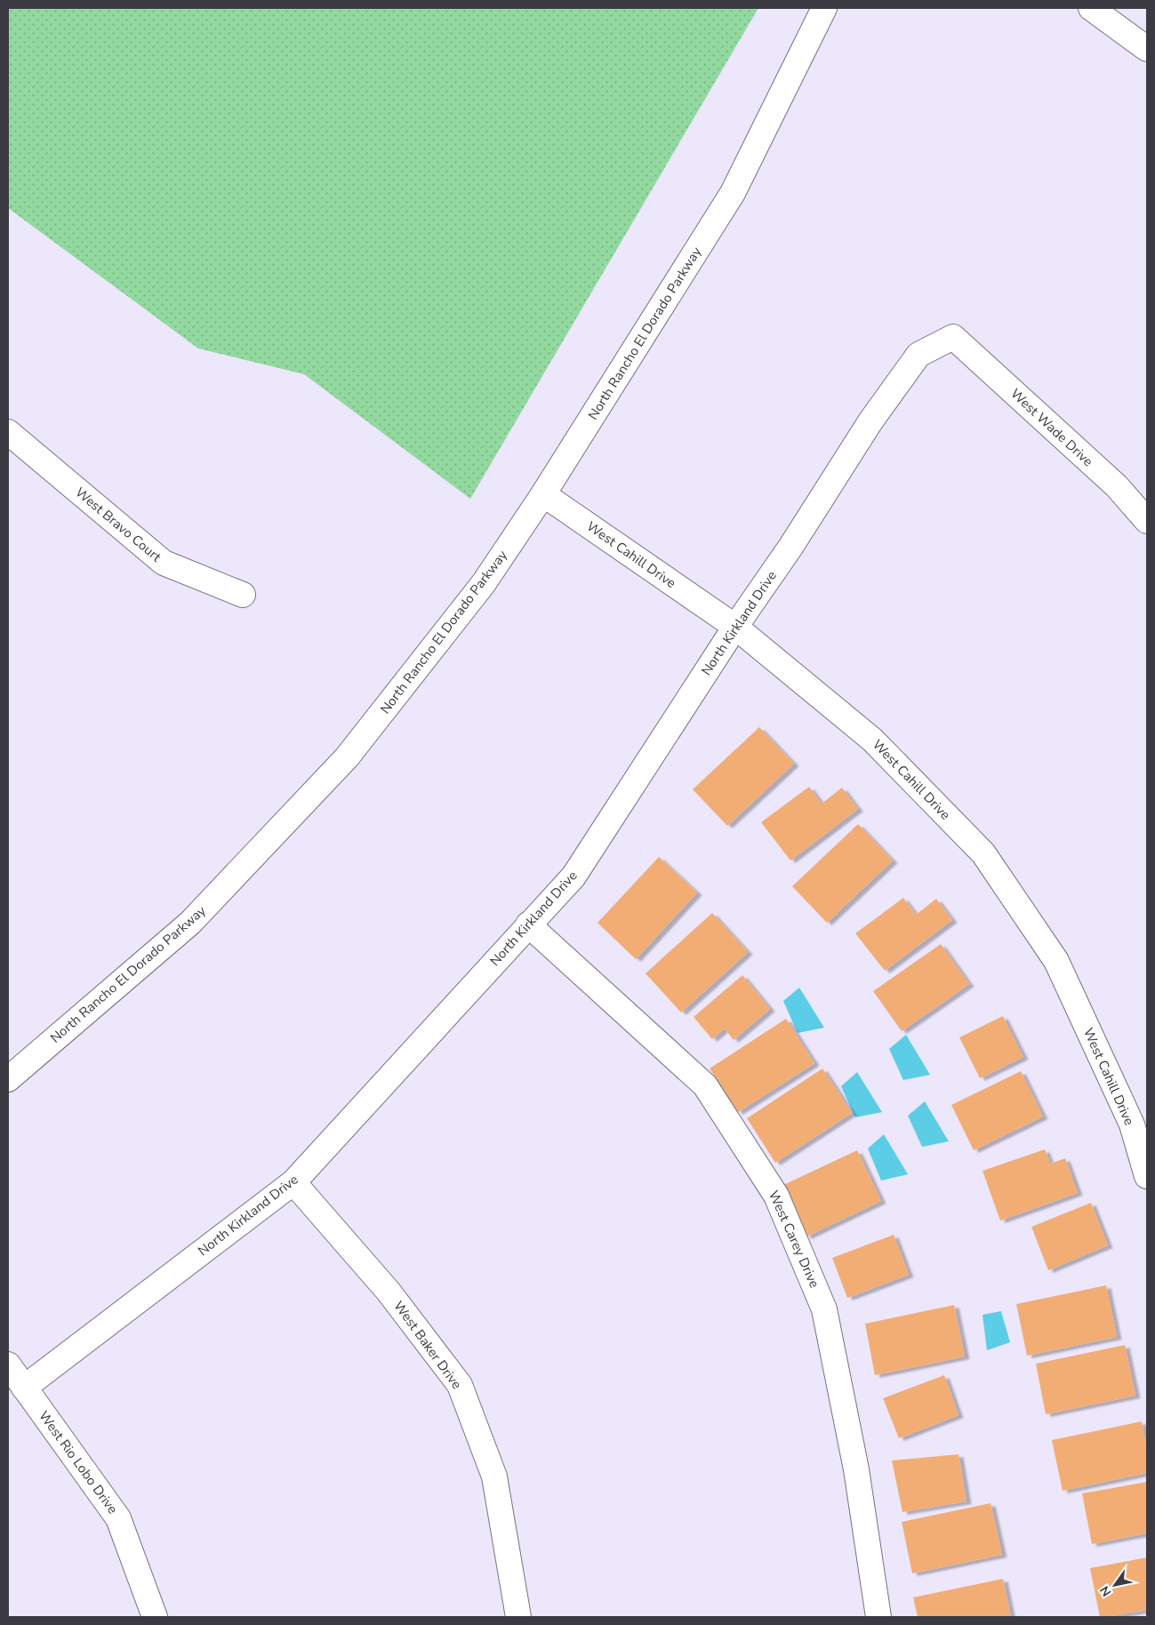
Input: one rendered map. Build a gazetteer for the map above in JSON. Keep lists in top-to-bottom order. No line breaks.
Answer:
{"streets":{"street":["North Rancho El Dorado Parkway","West Wade Drive","West Bravo Court","West Cahill Drive","North Kirkland Drive","West Carey Drive","West Baker Drive","West Rio Lobo Drive"]},"crossings":[["North Rancho El Dorado Parkway","West Cahill Drive"],["West Wade Drive","North Kirkland Drive"],["West Cahill Drive","North Kirkland Drive"],["North Kirkland Drive","West Carey Drive"],["North Kirkland Drive","West Baker Drive"],["North Kirkland Drive","West Rio Lobo Drive"]],"north":"bottom left"}
